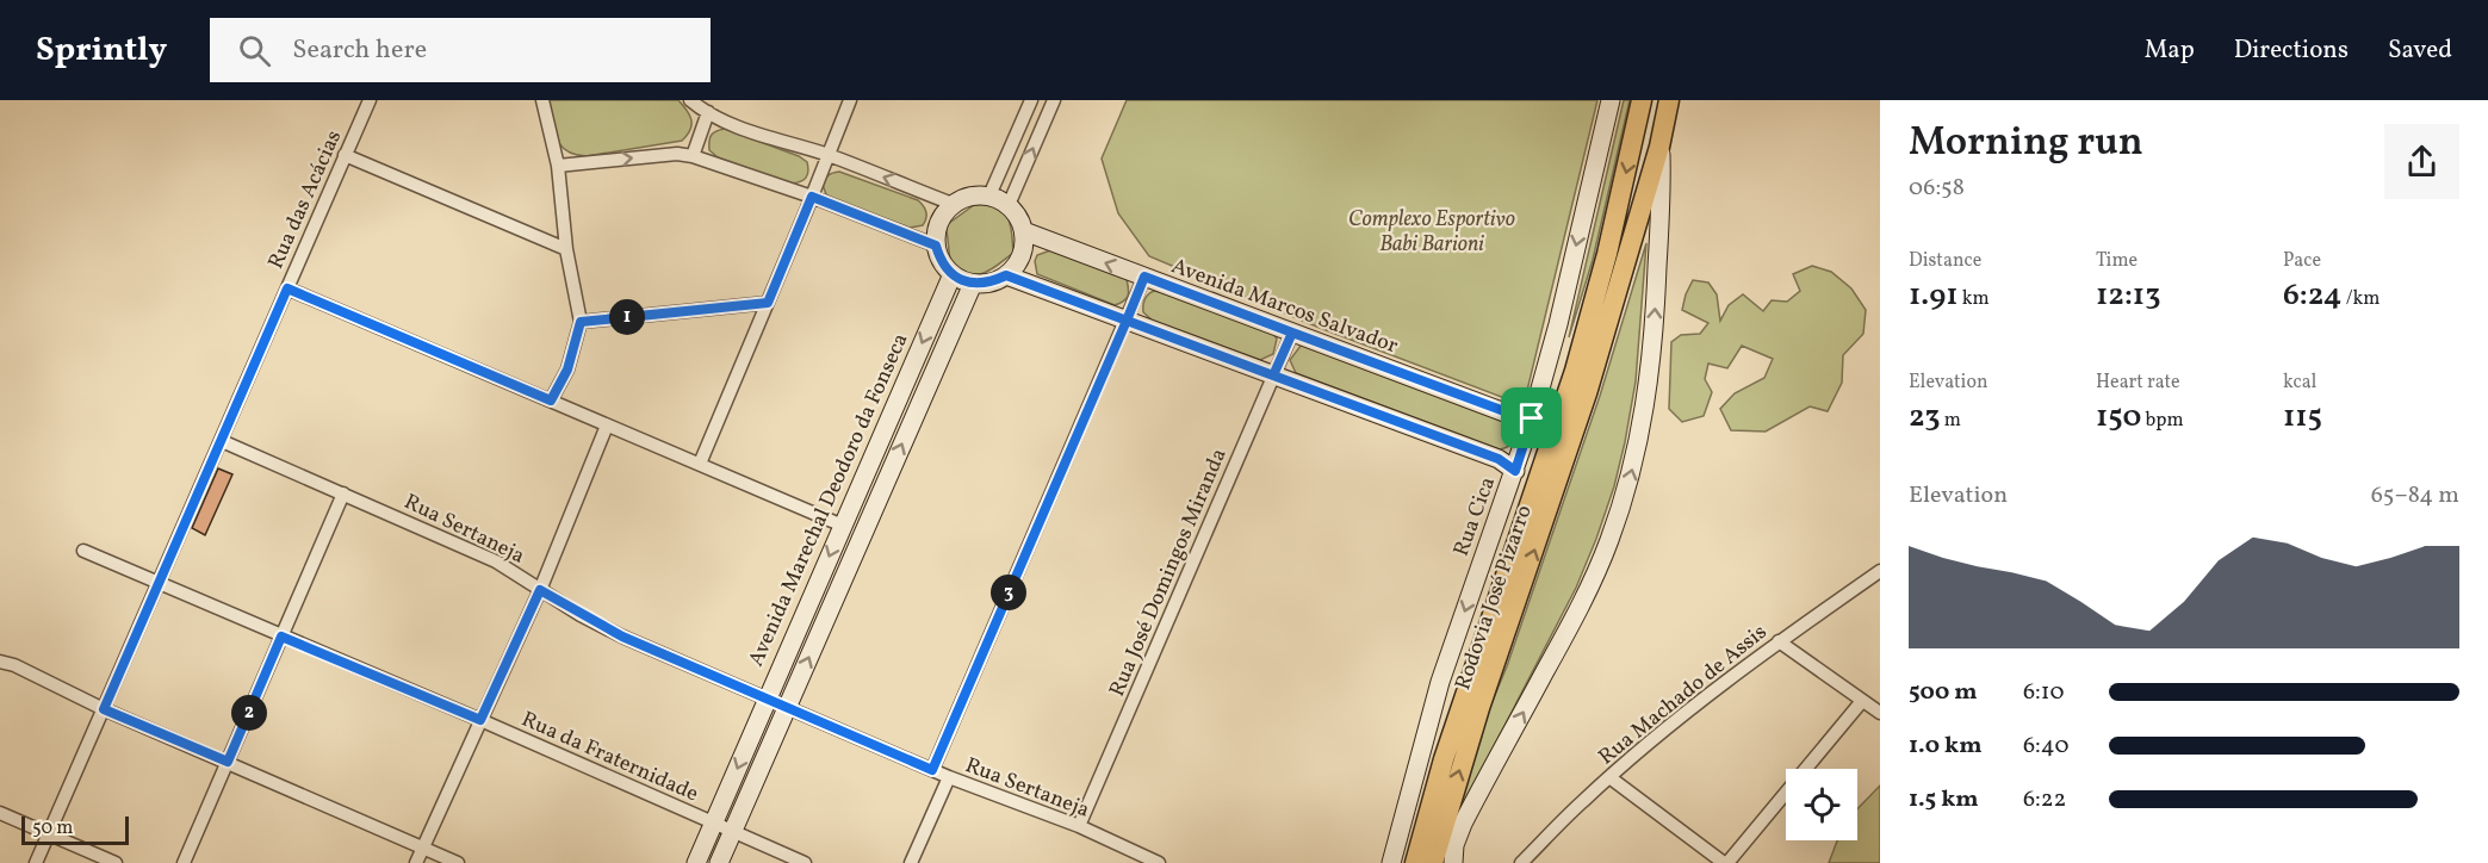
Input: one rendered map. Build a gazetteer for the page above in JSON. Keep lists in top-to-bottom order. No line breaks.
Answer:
{"streets":{"main road":["Rodovia José Pizarro"],"street":["Rua das Acácias","Avenida Marcos Salvador","Avenida Marechal Deodoro da Fonseca","Rua Cica","Rua Sertaneja","Rua José Domingos Miranda","Rua Machado de Assis","Rua da Fraternidade"]},"crossings":[["Rua das Acácias","Rua Sertaneja"],["Rua das Acácias","Rua da Fraternidade"],["Avenida Marcos Salvador","Avenida Marechal Deodoro da Fonseca"],["Avenida Marcos Salvador","Rua Cica"],["Avenida Marcos Salvador","Rua José Domingos Miranda"],["Avenida Marechal Deodoro da Fonseca","Rua Sertaneja"],["Avenida Marechal Deodoro da Fonseca","Rua da Fraternidade"],["Rua Sertaneja","Rua José Domingos Miranda"]],"parks":["Complexo Esportivo Babi Barioni"],"scale_bar":"50 m","page":{"header":"Sprintly","search":"Search here","nav":["Map","Directions","Saved"],"heading":["Morning run","06:58"],"stats":[["Distance","1.91 km"],["Time","12:13"],["Pace","6:24 /km"],["Elevation","23 m"],["Heart rate","150 bpm"],["kcal","115"]],"pins":["1","3","2"],"chart":["Elevation","65–84 m"],"list":[{"name":"500 m","note":"6:10"},{"name":"1.0 km","note":"6:40"},{"name":"1.5 km","note":"6:22"}],"scale":"50 m"}}
